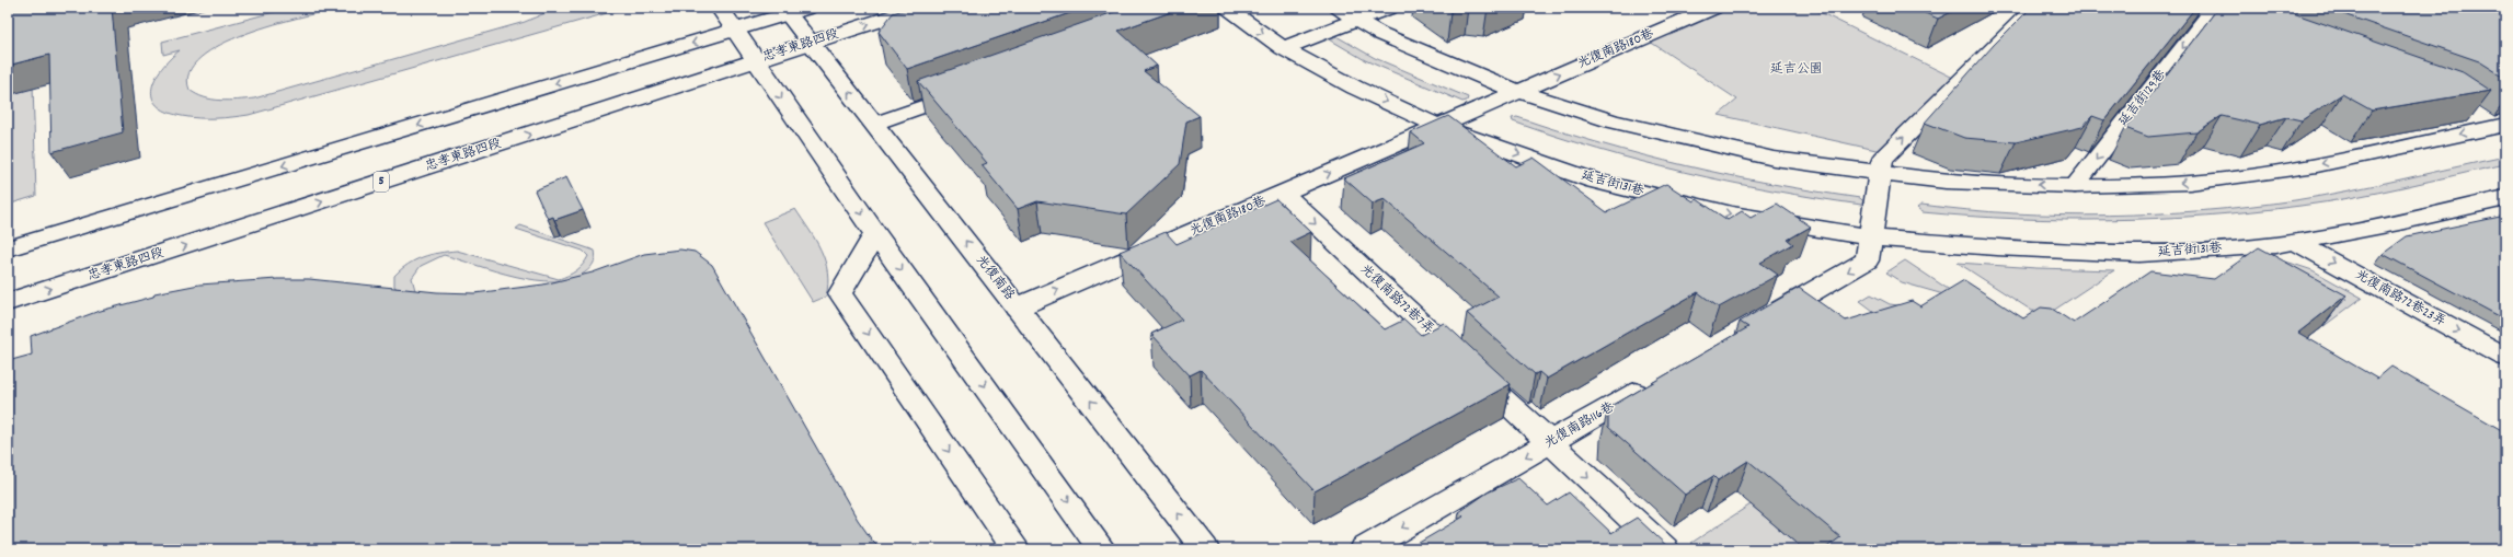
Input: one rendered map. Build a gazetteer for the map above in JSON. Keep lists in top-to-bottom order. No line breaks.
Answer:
{"streets":{"street":["忠孝東路四段","光復南路180巷","5","延吉街131巷","光復南路","光復南路72巷23弄","光復南路72巷7弄","光復南路116巷"],"lane":["延吉街129巷"]},"crossings":[["忠孝東路四段","光復南路"],["光復南路180巷","延吉街131巷"],["光復南路180巷","光復南路"],["光復南路180巷","光復南路72巷7弄"],["延吉街131巷","光復南路72巷23弄"],["光復南路72巷7弄","光復南路116巷"]],"one_way":["光復南路180巷","延吉街129巷","光復南路72巷23弄","光復南路72巷7弄","光復南路116巷"],"parks":["延吉公園"]}
